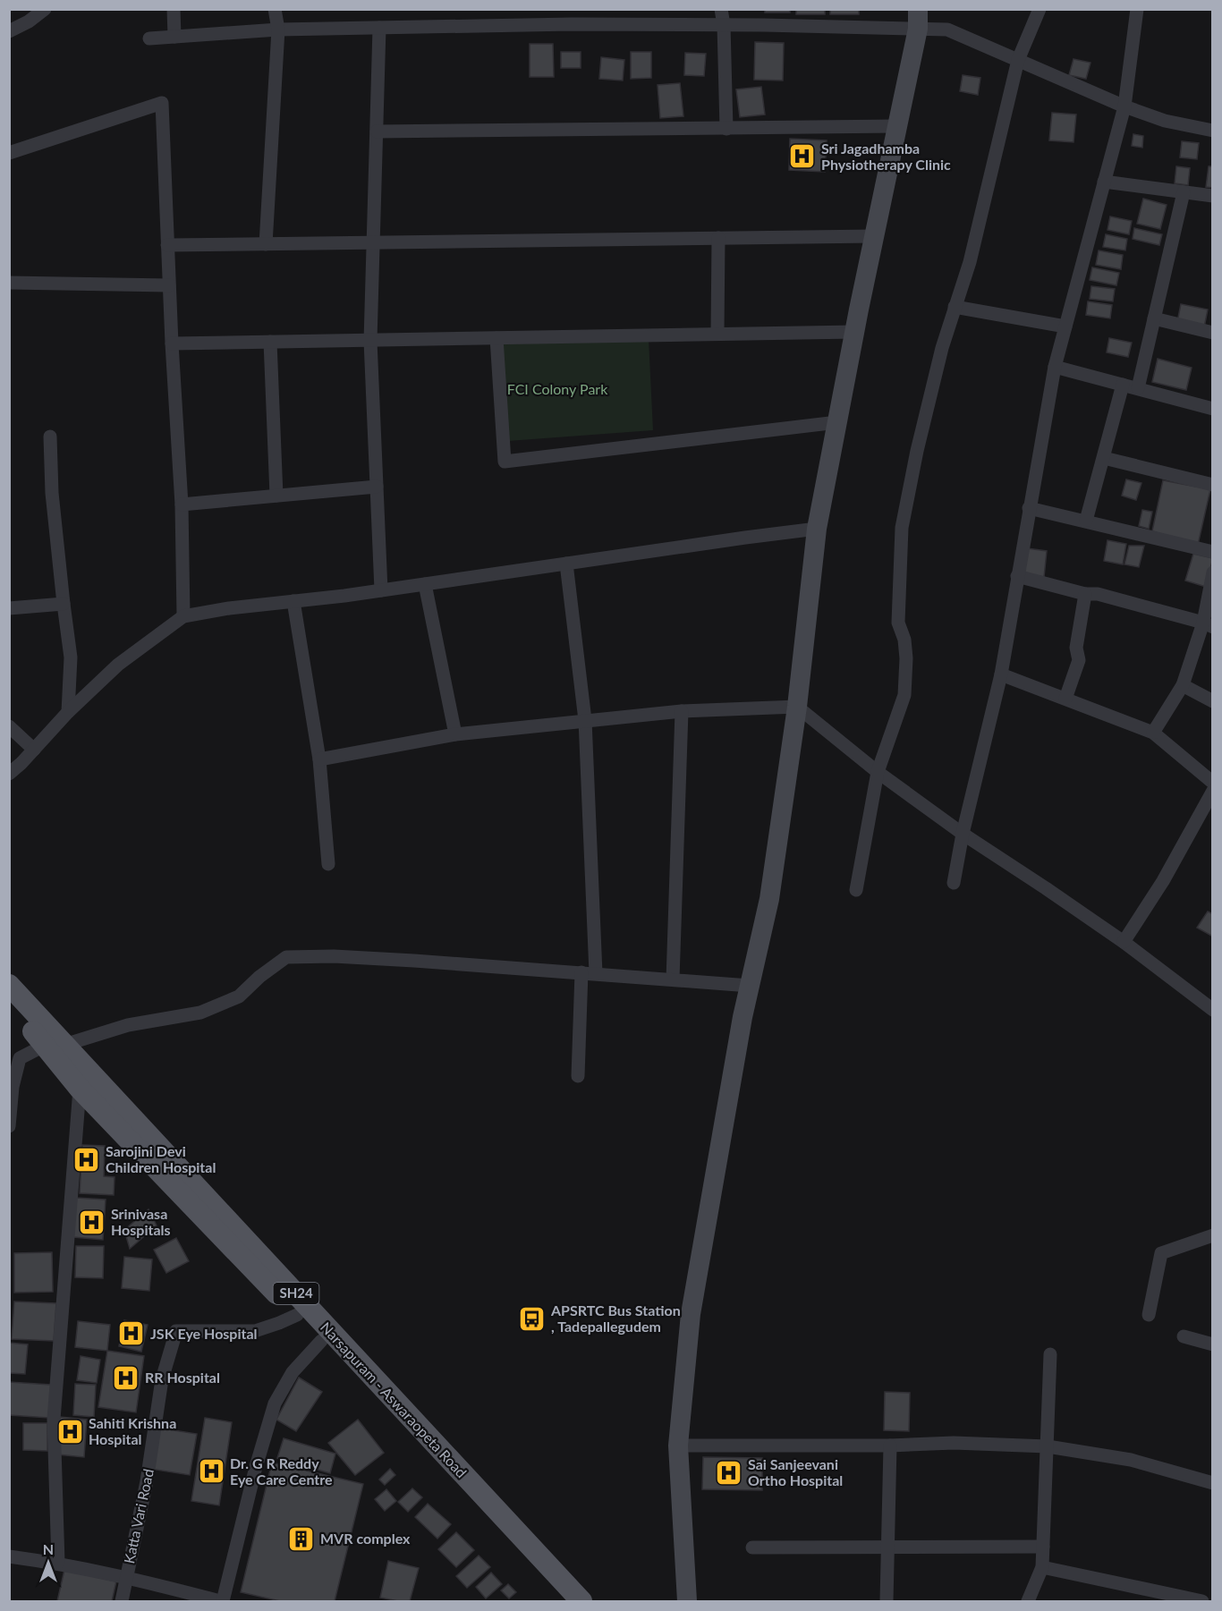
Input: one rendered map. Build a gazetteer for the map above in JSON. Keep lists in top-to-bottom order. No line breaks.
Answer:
{"streets":{"main road":["SH24","Narsapuram - Aswaraopeta Road"],"street":["Katta Vari Road"]},"crossings":[["Narsapuram - Aswaraopeta Road","Katta Vari Road"]],"parks":["FCI Colony Park"],"places":{"hospital":["Sri Jagadhamba Physiotherapy Clinic","Sarojini Devi Children Hospital","Srinivasa Hospitals","JSK Eye Hospital","RR Hospital","Sahiti Krishna Hospital","Dr. G R Reddy Eye Care Centre","Sai Sanjeevani Ortho Hospital"],"bus stop":["APSRTC Bus Station , Tadepallegudem"],"building":["MVR complex"]},"north":"top"}
